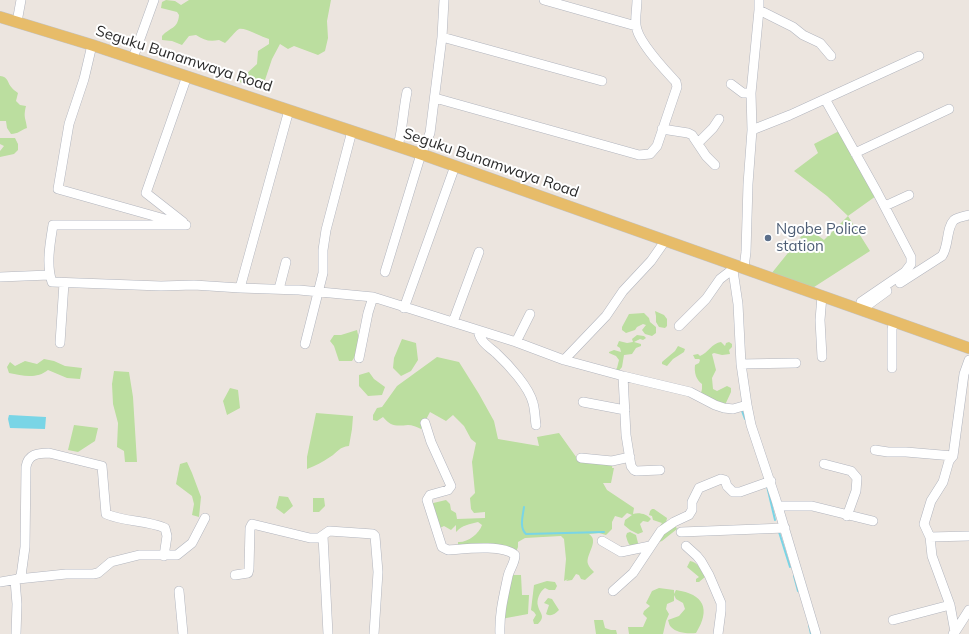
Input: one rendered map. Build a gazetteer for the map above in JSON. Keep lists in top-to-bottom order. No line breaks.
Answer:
{"streets":{"main road":["Seguku Bunamwaya Road"]},"places":["Ngobe Police station"]}
